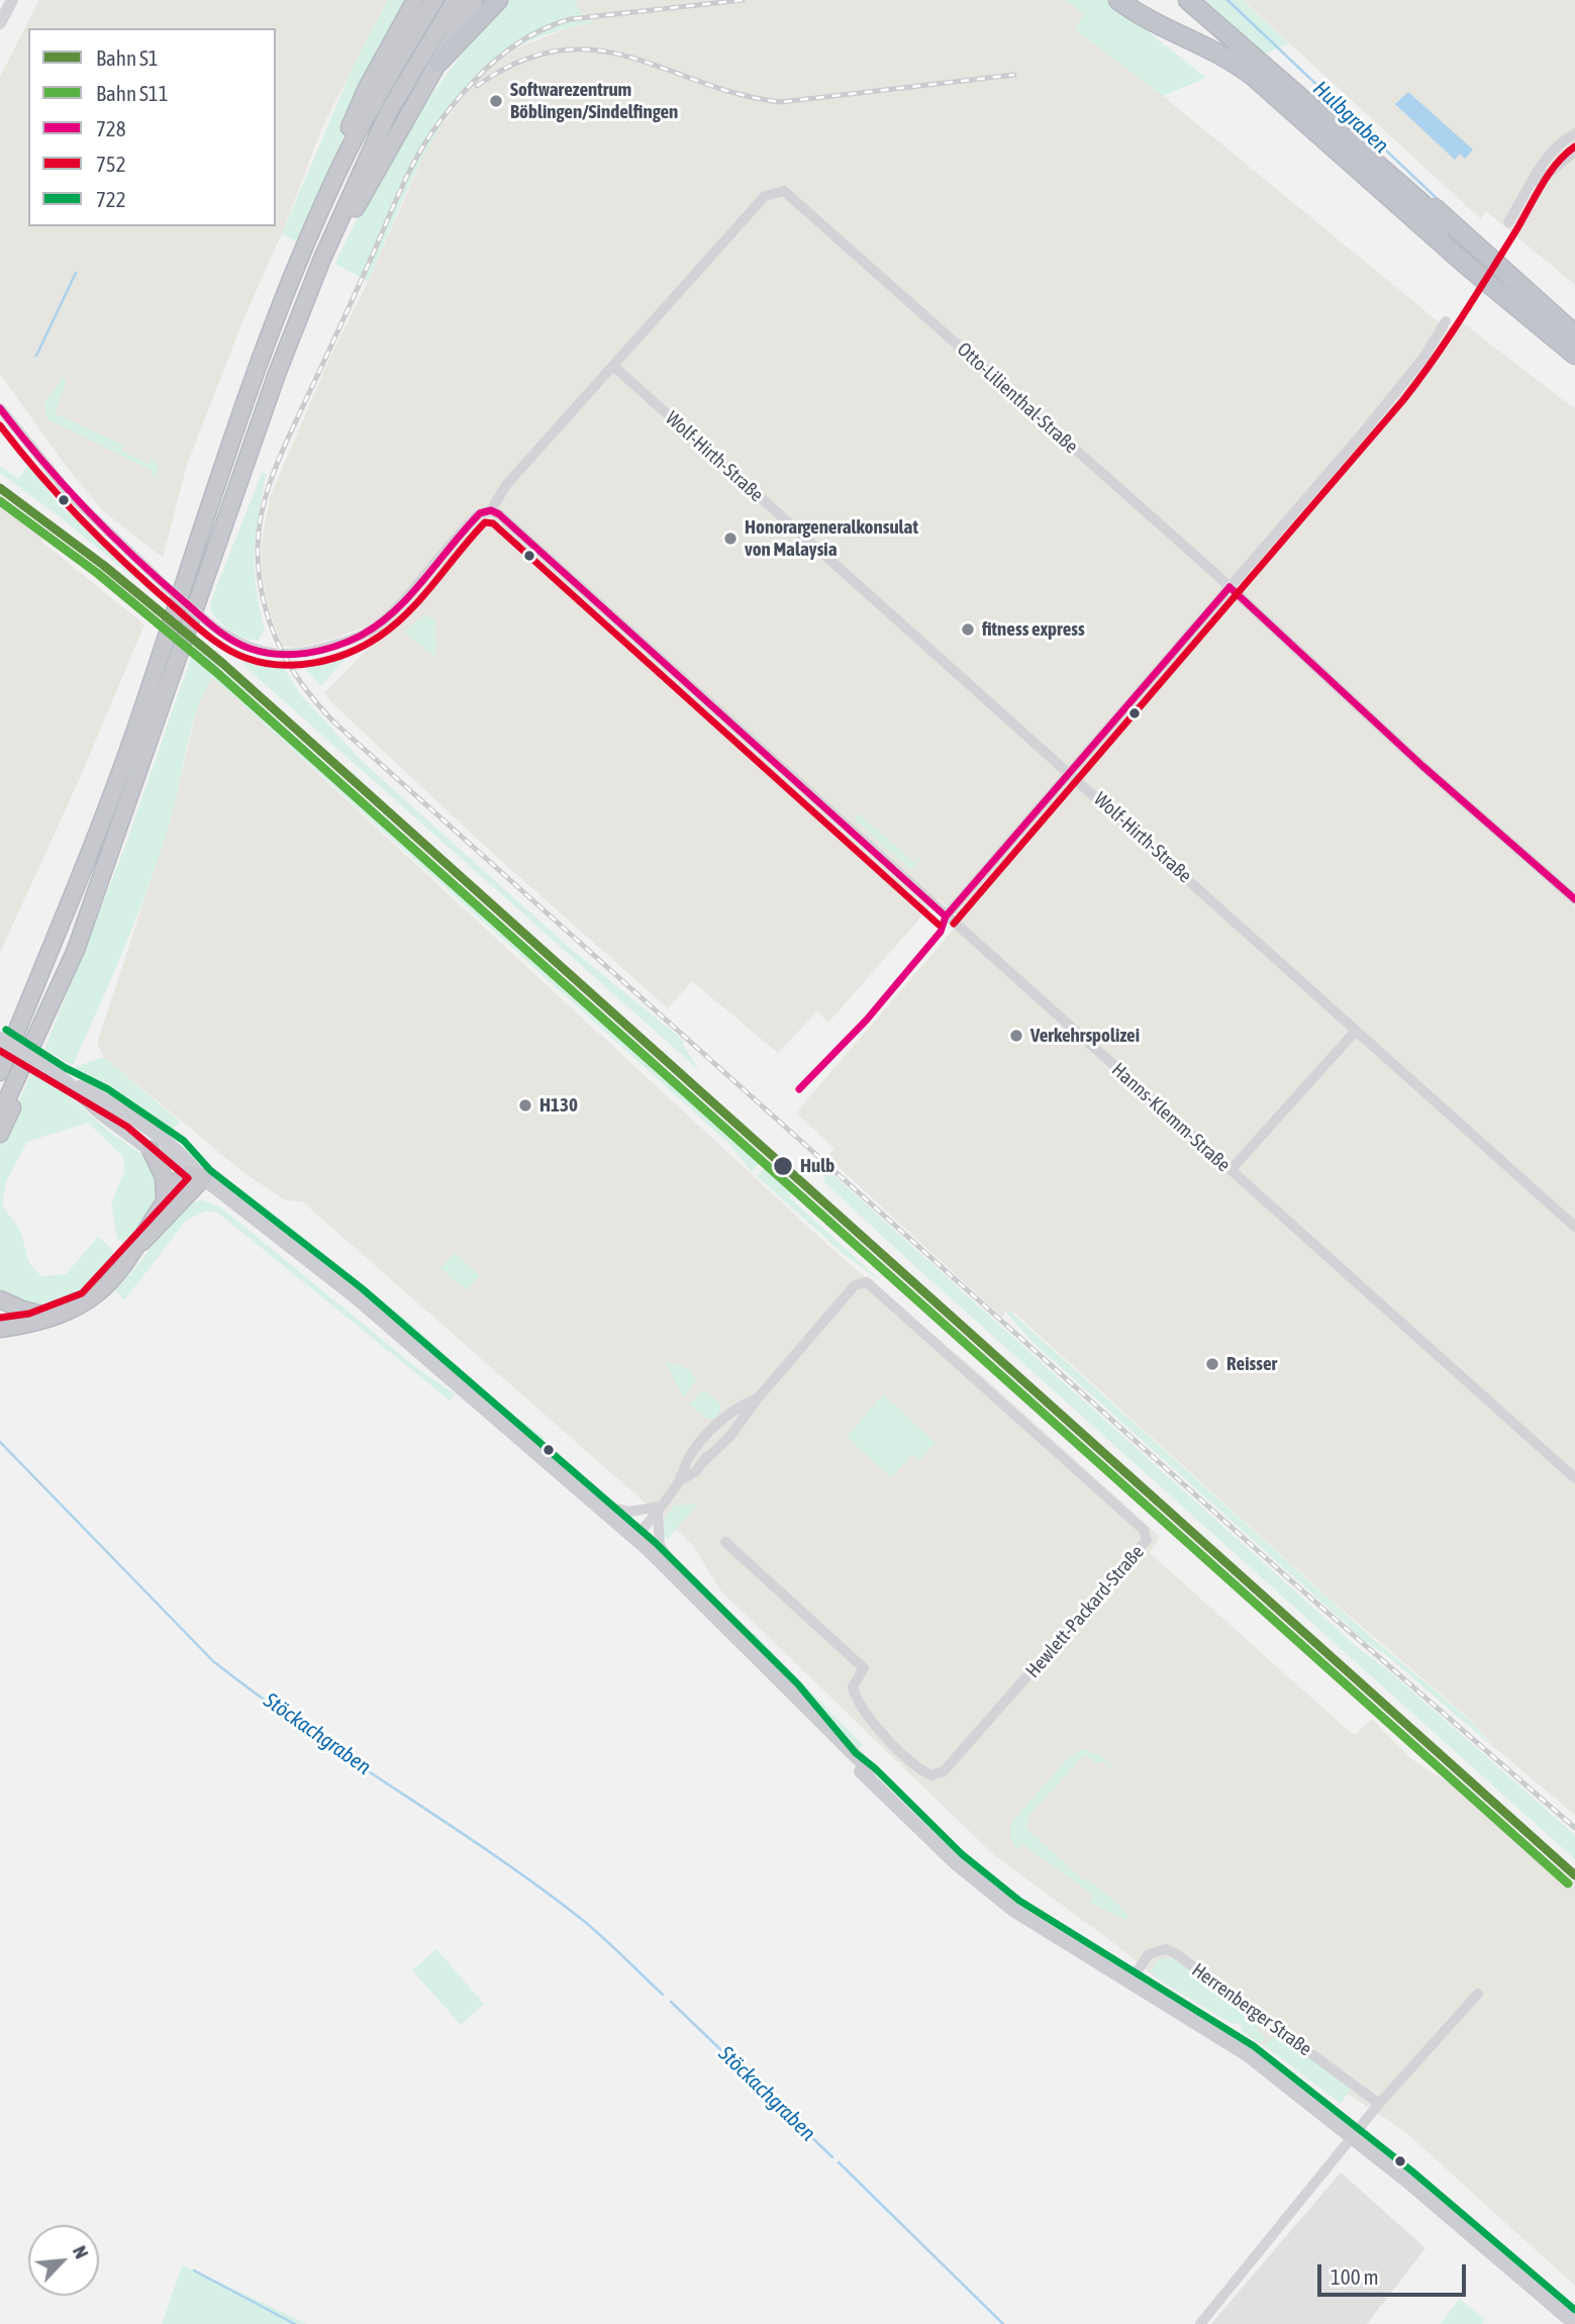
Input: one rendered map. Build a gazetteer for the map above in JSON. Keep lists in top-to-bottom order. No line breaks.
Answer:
{"streets":{"main road":["Herrenberger Straße"],"street":["Otto-Lilienthal-Straße","Wolf-Hirth-Straße","Hanns-Klemm-Straße","Hewlett-Packard-Straße"]},"crossings":[["Otto-Lilienthal-Straße","Wolf-Hirth-Straße"],["Otto-Lilienthal-Straße","Hanns-Klemm-Straße"],["Hewlett-Packard-Straße","Herrenberger Straße"]],"water":["Hulbgraben","Stöckachgraben"],"places":["Softwarezentrum Böblingen/Sindelfingen","Honorargeneralkonsulat von Malaysia","fitness express","Verkehrspolizei","H130","Hulb","Reisser"],"lines":["transit line 752","transit line 728","rail line S1","rail line S11","transit line 722"],"legend":["Bahn S1","Bahn S11","728","752","722"],"scale_bar":"100 m","north":"top right"}
